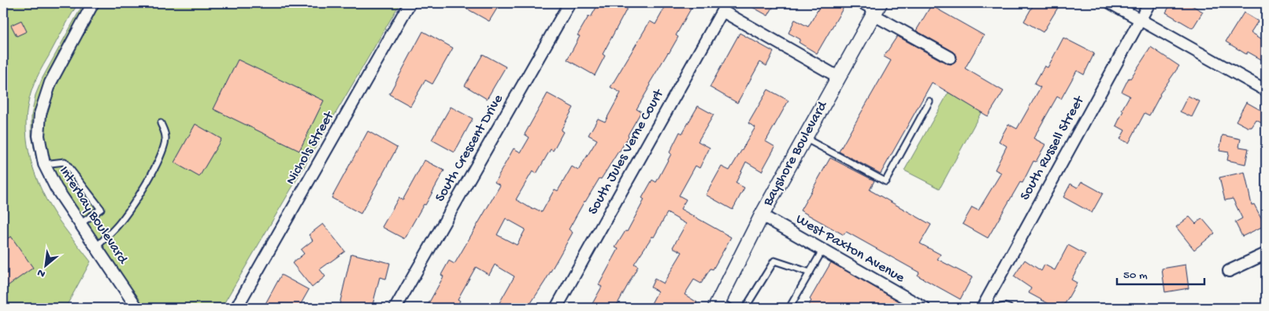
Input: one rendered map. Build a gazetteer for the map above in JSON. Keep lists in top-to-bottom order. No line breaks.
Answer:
{"streets":{"street":["Nichols Street","South Crescent Drive","South Russell Street","South Jules Verne Court","Bayshore Boulevard","Interbay Boulevard","West Paxton Avenue"]},"crossings":[["South Jules Verne Court","Bayshore Boulevard"],["Bayshore Boulevard","West Paxton Avenue"]],"scale_bar":"50 m","north":"bottom left"}
